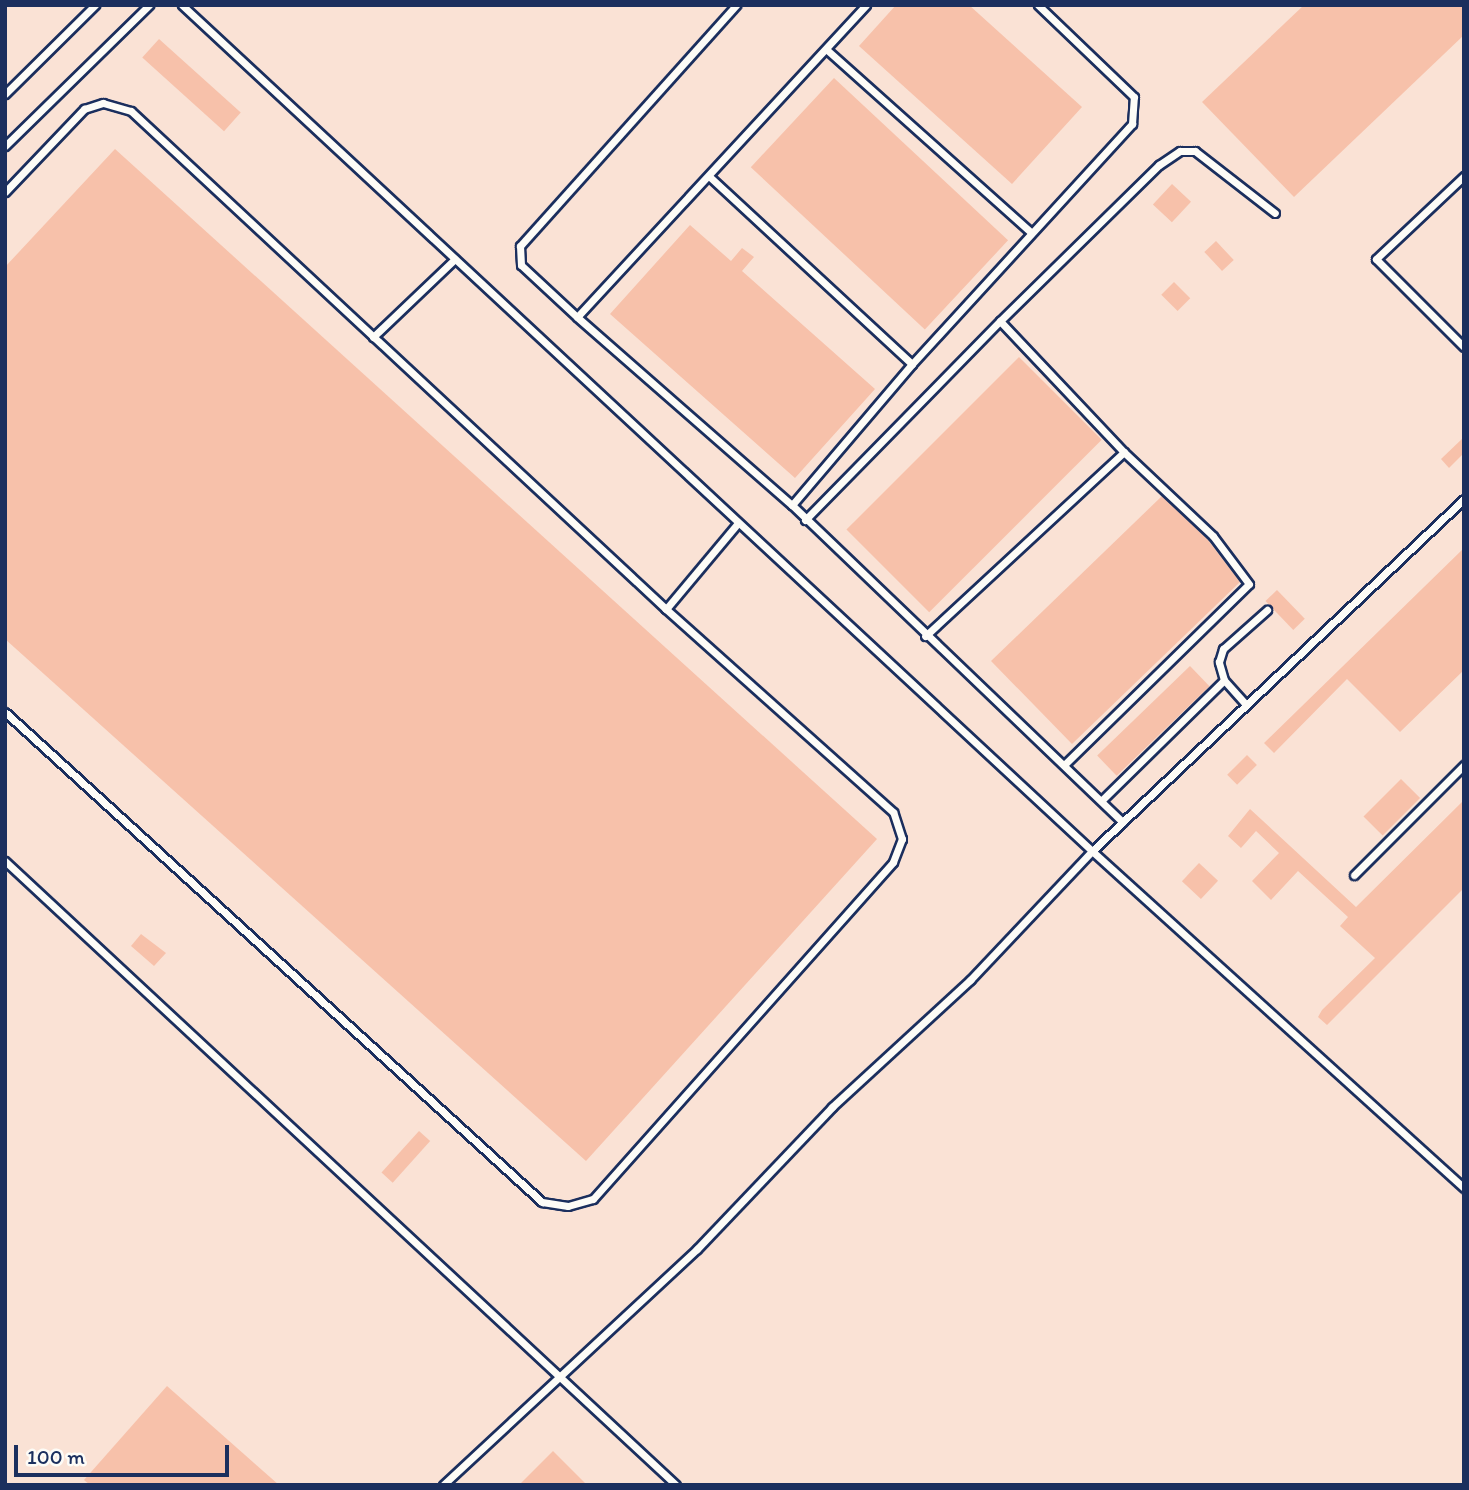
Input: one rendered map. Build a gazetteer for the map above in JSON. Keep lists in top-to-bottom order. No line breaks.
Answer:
{"scale_bar":"100 m"}
